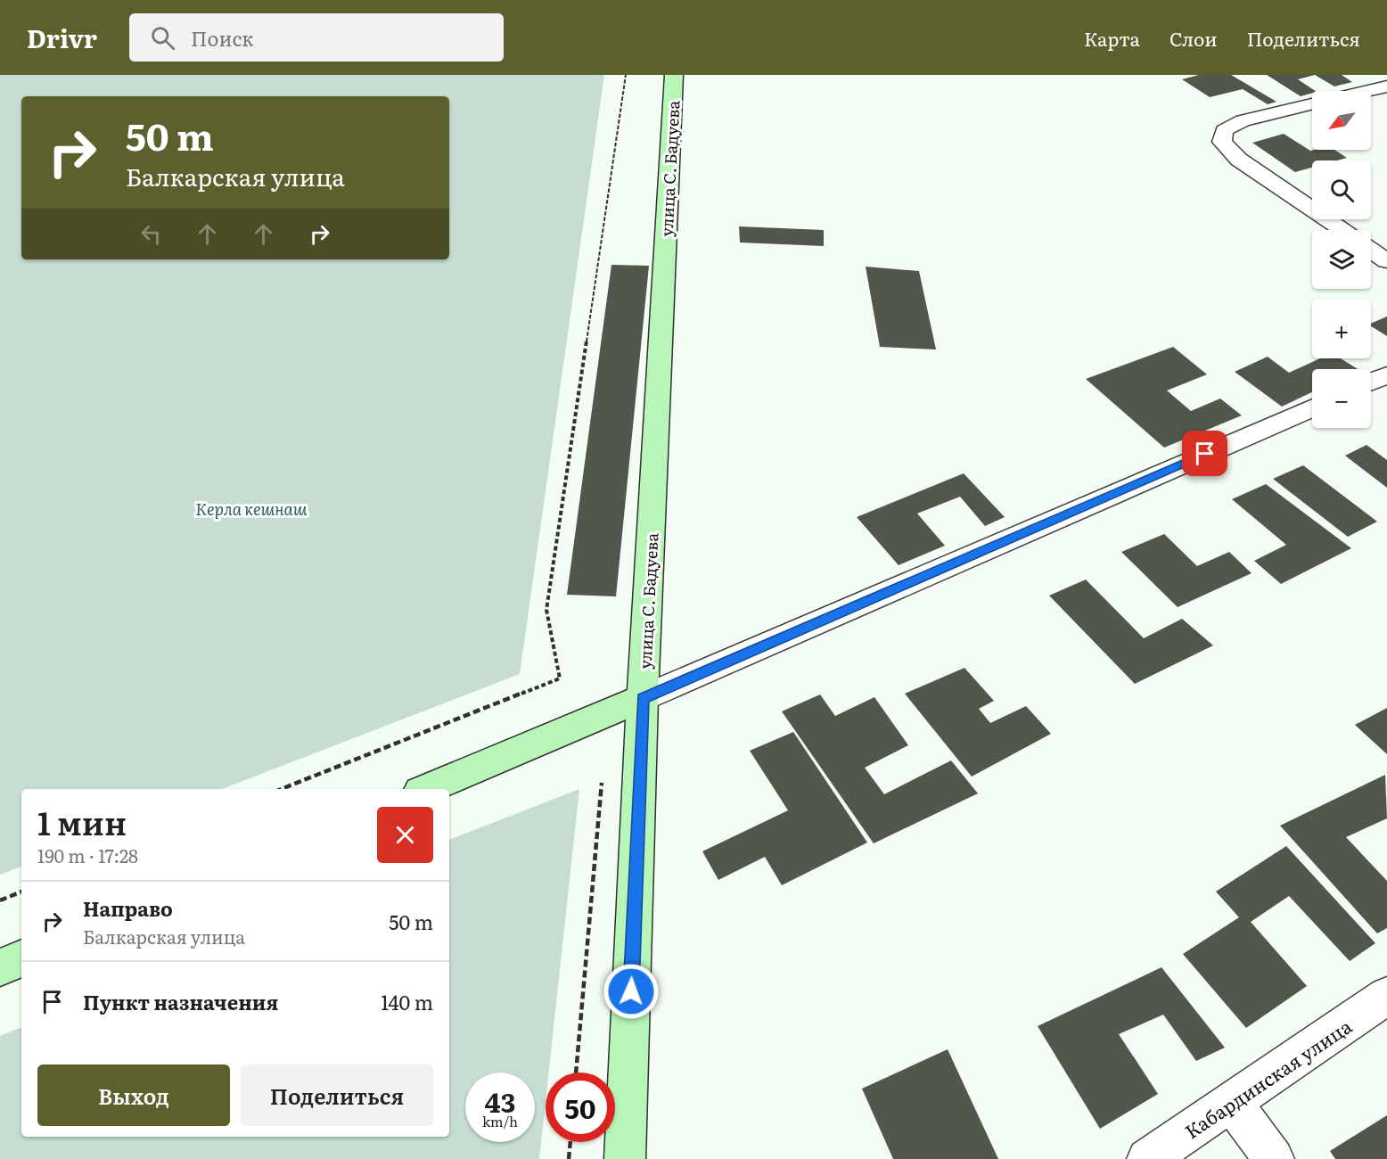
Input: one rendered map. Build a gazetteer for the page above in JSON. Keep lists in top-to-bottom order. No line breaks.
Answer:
{"streets":{"main road":["улица С. Бадуева"],"street":["Кабардинская улица"]},"parks":["Керла кешнаш"],"north":"bottom left","page":{"header":"Drivr","search":"Поиск","nav":["Карта","Слои","Поделиться"],"map_buttons":["+","−"],"turn":["50 m","Балкарская улица"],"heading":["1 мин","190 m · 17:28"],"list":[{"name":"Направо","note":"Балкарская улица","value":"50 m"},{"name":"Пункт назначения","value":"140 m"}],"buttons":["Выход","Поделиться"],"speed":"43 km/h","limit":"50"}}
